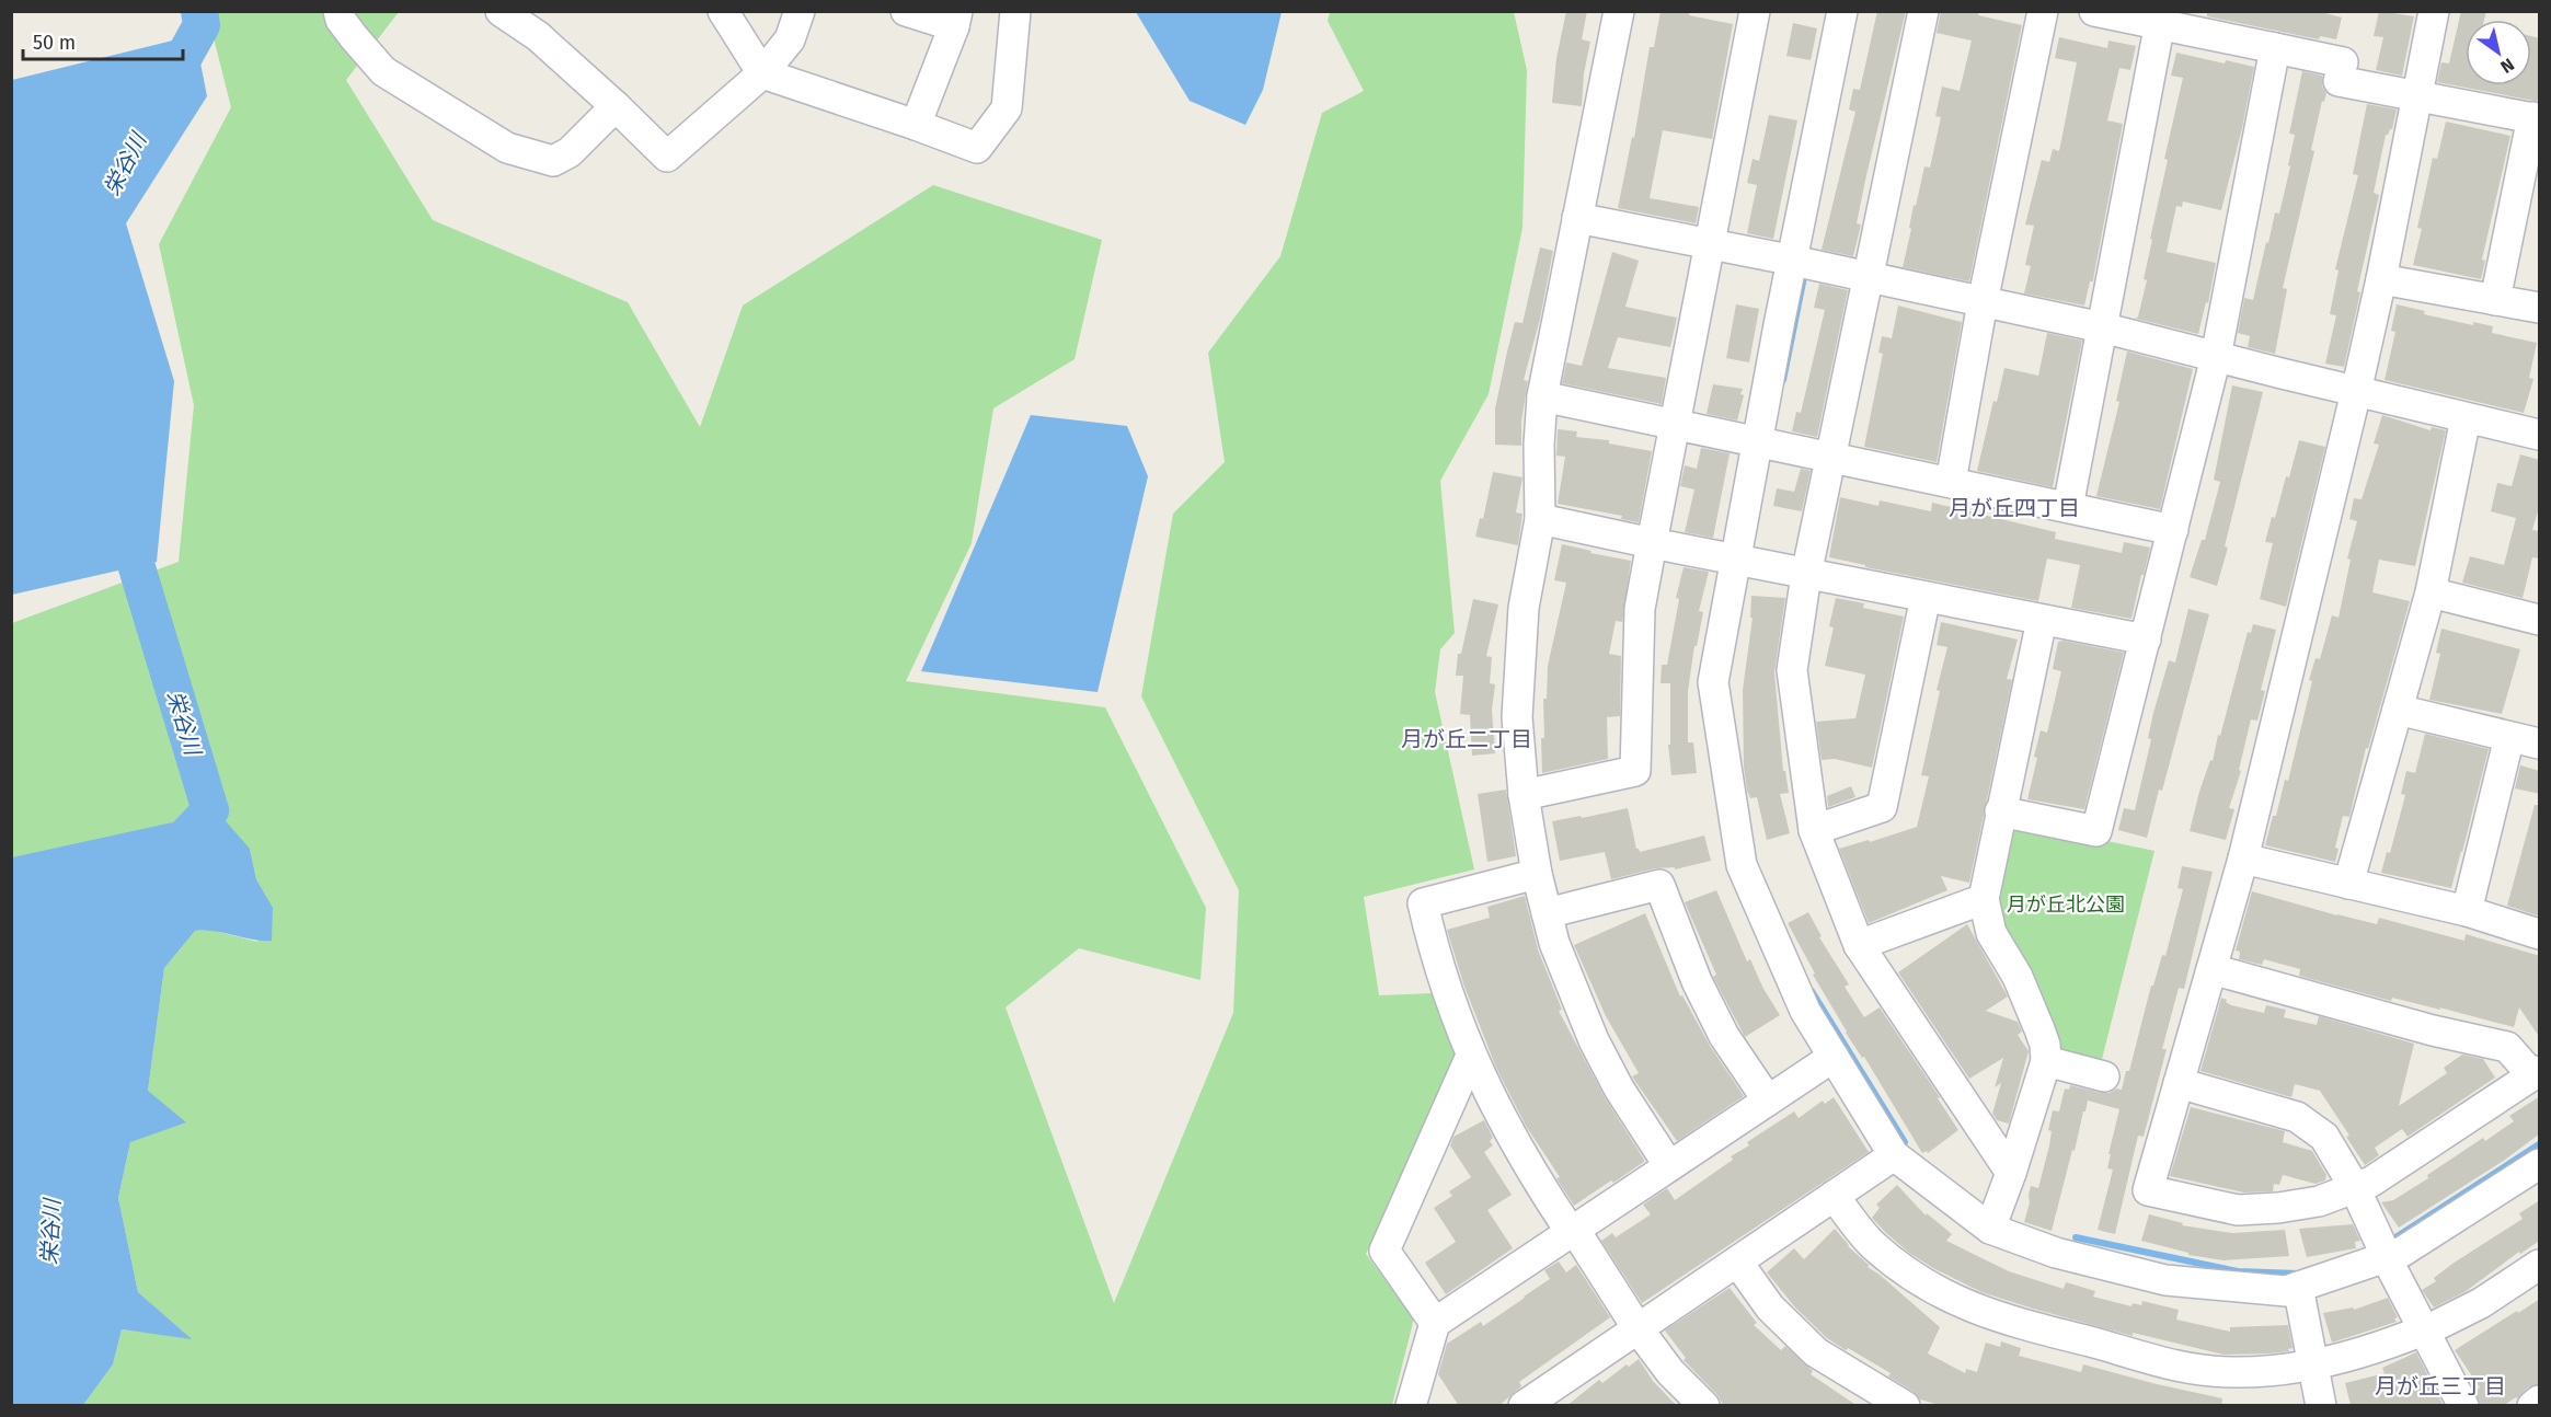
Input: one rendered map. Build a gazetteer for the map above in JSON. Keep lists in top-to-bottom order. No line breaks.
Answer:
{"districts":["月が丘四丁目","月が丘二丁目","月が丘三丁目"],"water":["栄谷川"],"parks":["月が丘北公園"],"scale_bar":"50 m","north":"bottom right"}
